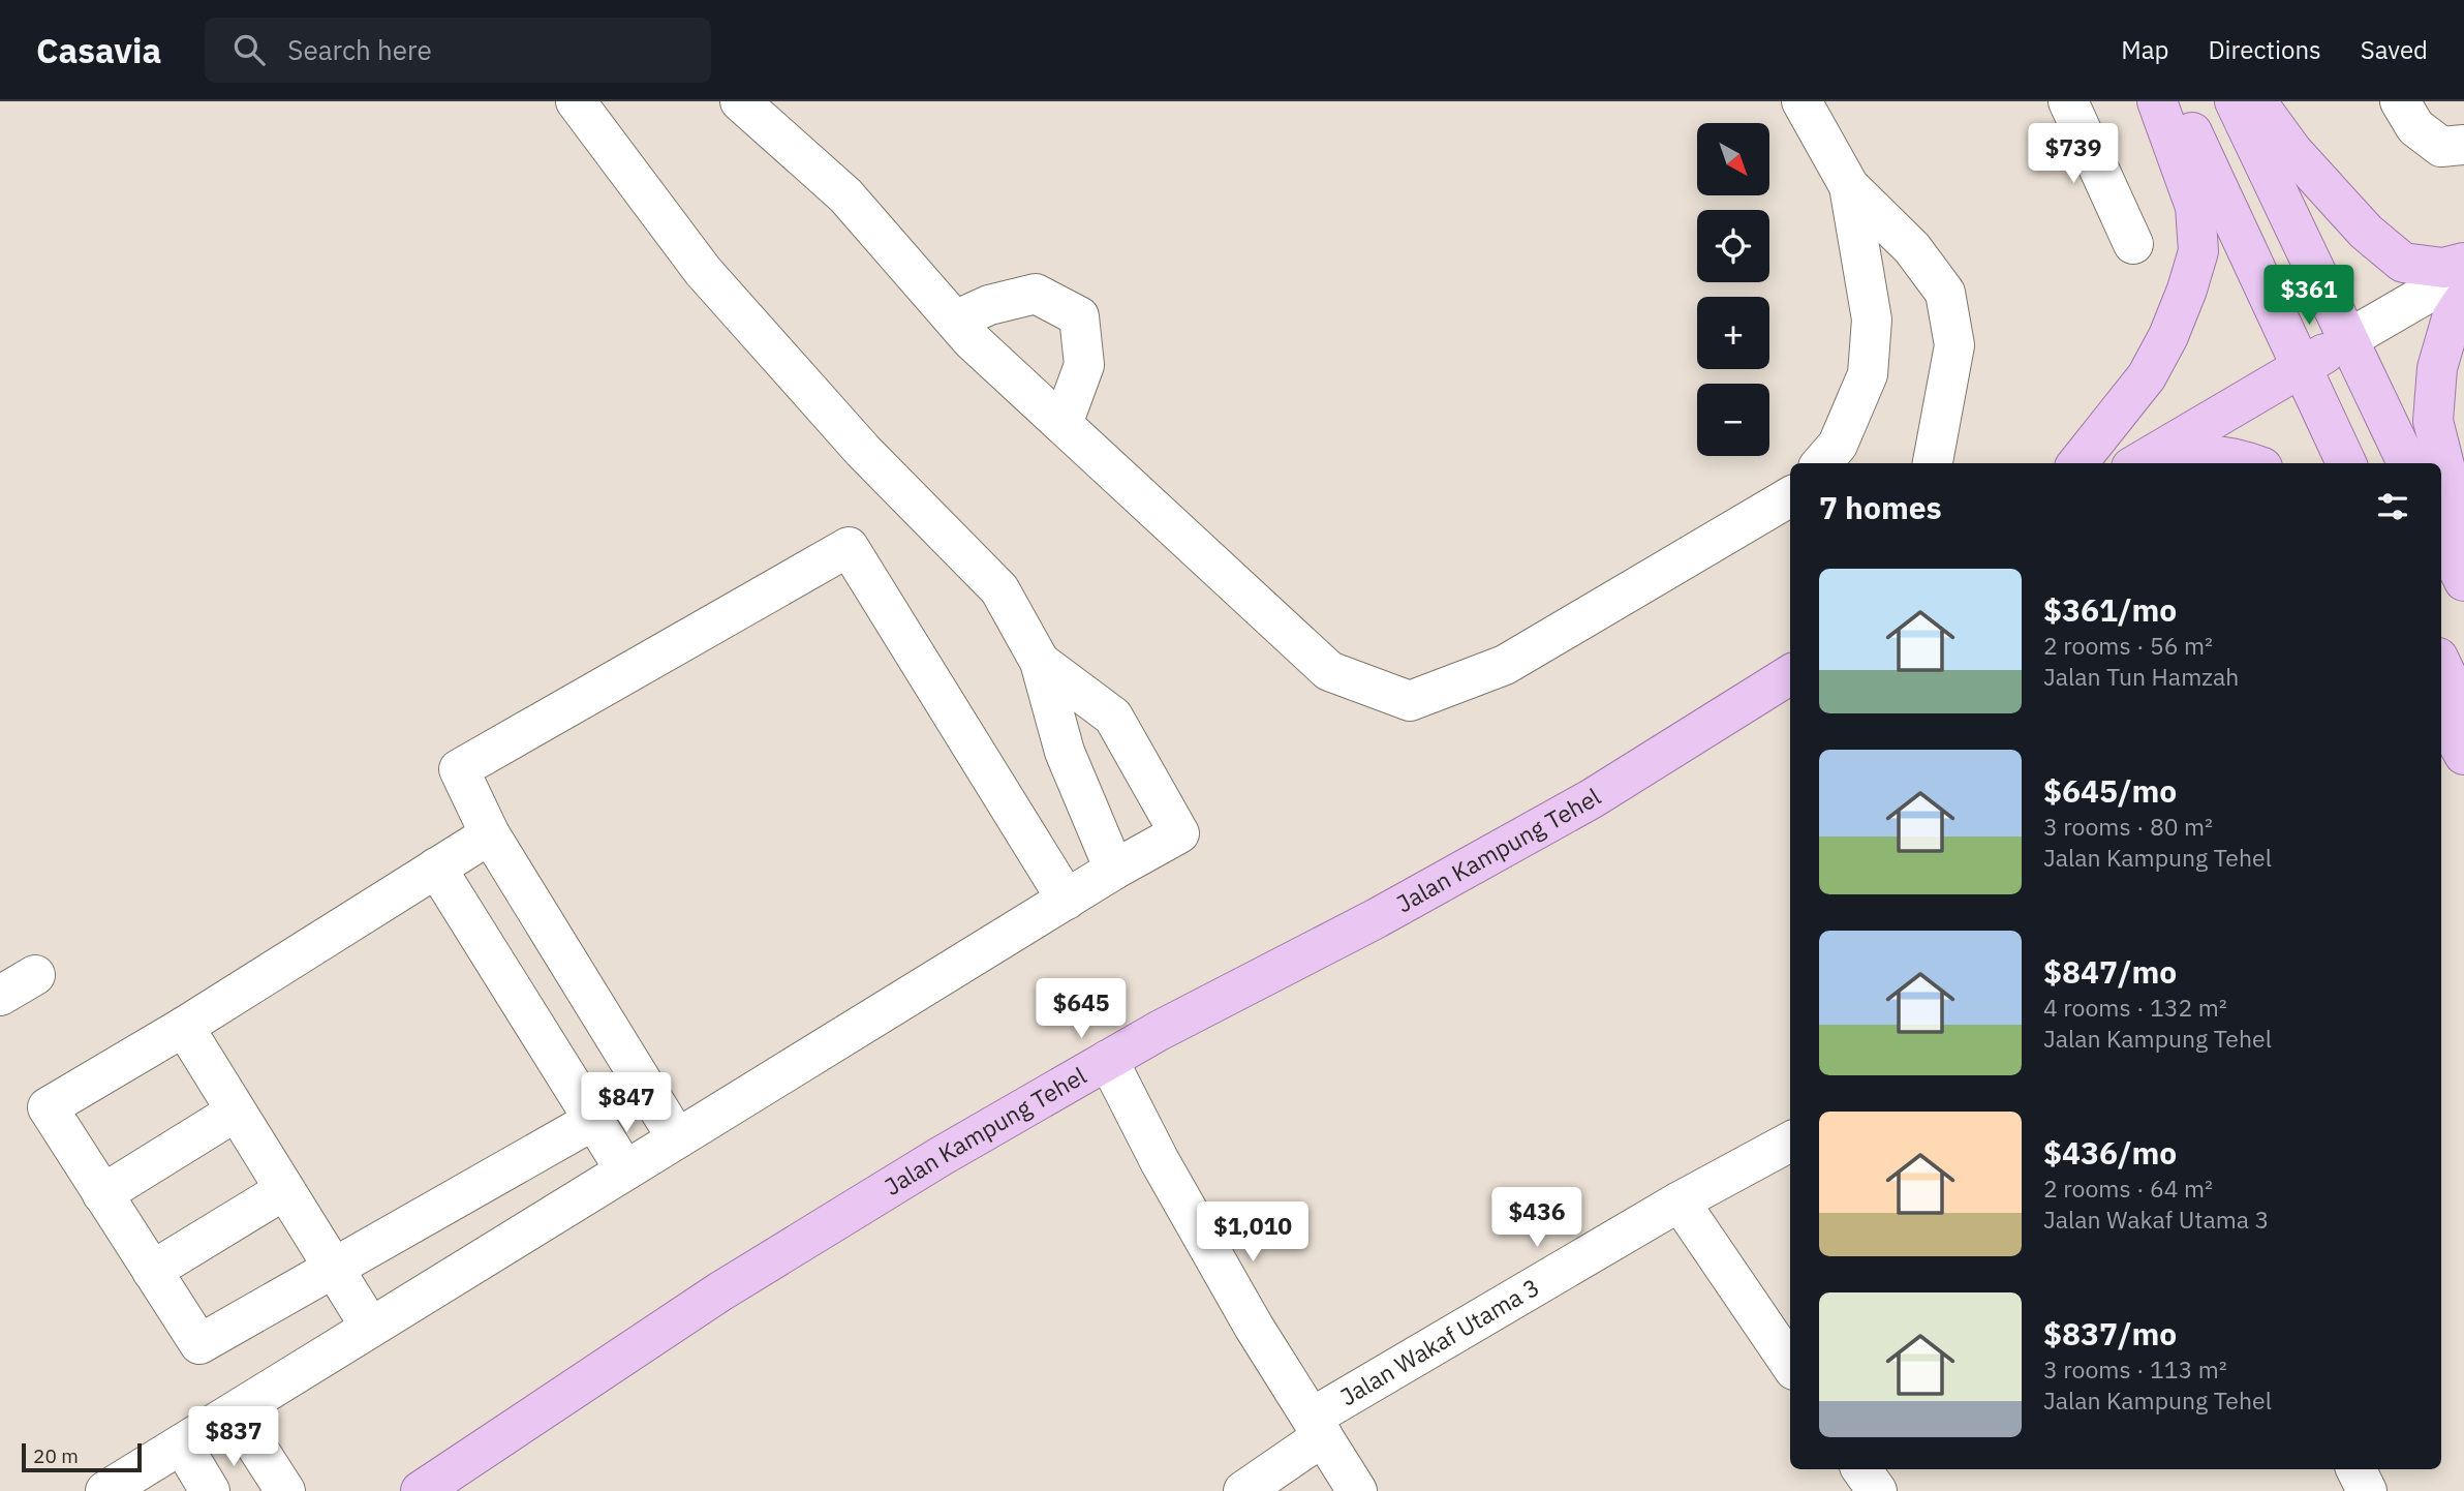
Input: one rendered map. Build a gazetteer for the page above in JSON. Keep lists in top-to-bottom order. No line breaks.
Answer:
{"streets":{"main road":["Jalan Kampung Tehel"],"street":["Jalan Wakaf Utama 3"]},"scale_bar":"20 m","north":"bottom right","page":{"header":"Casavia","search":"Search here","nav":["Map","Directions","Saved"],"map_buttons":["+","−"],"price":["$739","$361","$645","$847","$436","$1,010","$837"],"heading":"7 homes","list":[{"name":"$361/mo","note":"2 rooms · 56 m² · Jalan Tun Hamzah"},{"name":"$645/mo","note":"3 rooms · 80 m² · Jalan Kampung Tehel"},{"name":"$847/mo","note":"4 rooms · 132 m² · Jalan Kampung Tehel"},{"name":"$436/mo","note":"2 rooms · 64 m² · Jalan Wakaf Utama 3"},{"name":"$837/mo","note":"3 rooms · 113 m² · Jalan Kampung Tehel"}],"scale":"20 m"}}
